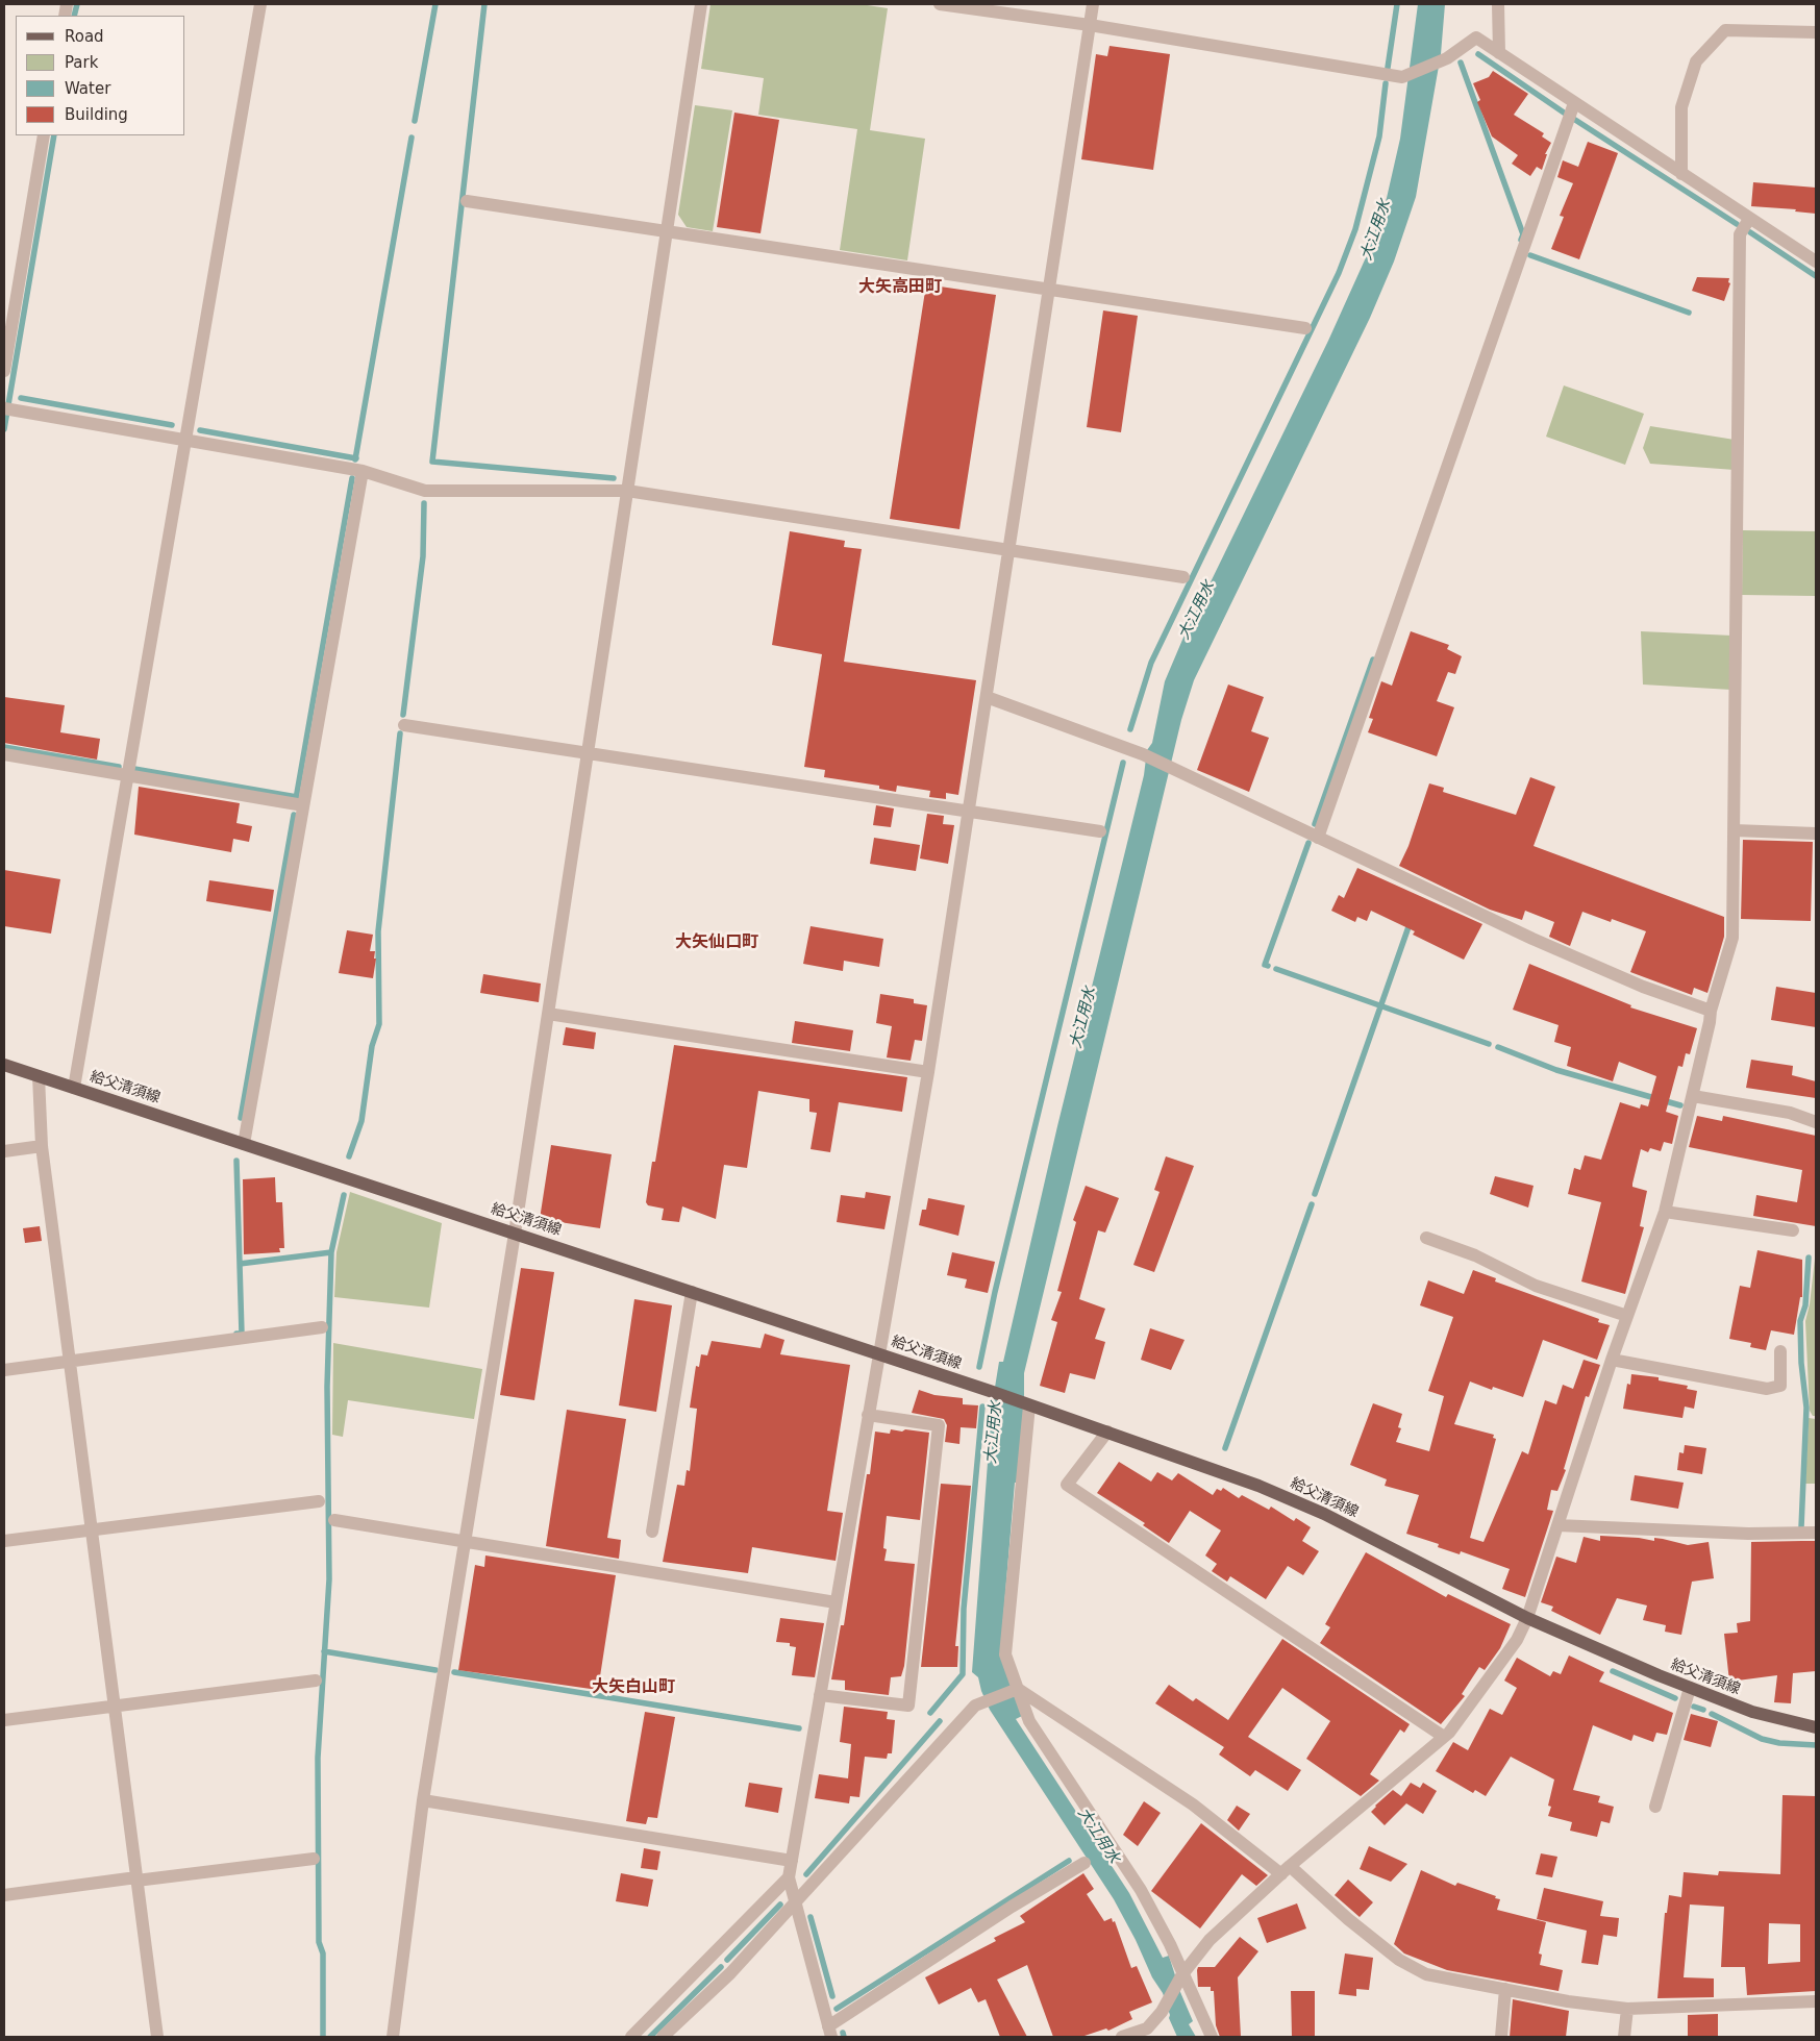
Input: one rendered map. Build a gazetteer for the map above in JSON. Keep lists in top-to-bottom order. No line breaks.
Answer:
{"streets":{"main road":["給父清須線"]},"districts":["大矢高田町","大矢仙口町","大矢白山町"],"water":["大江用水"],"legend":["Road","Park","Water","Building"]}
